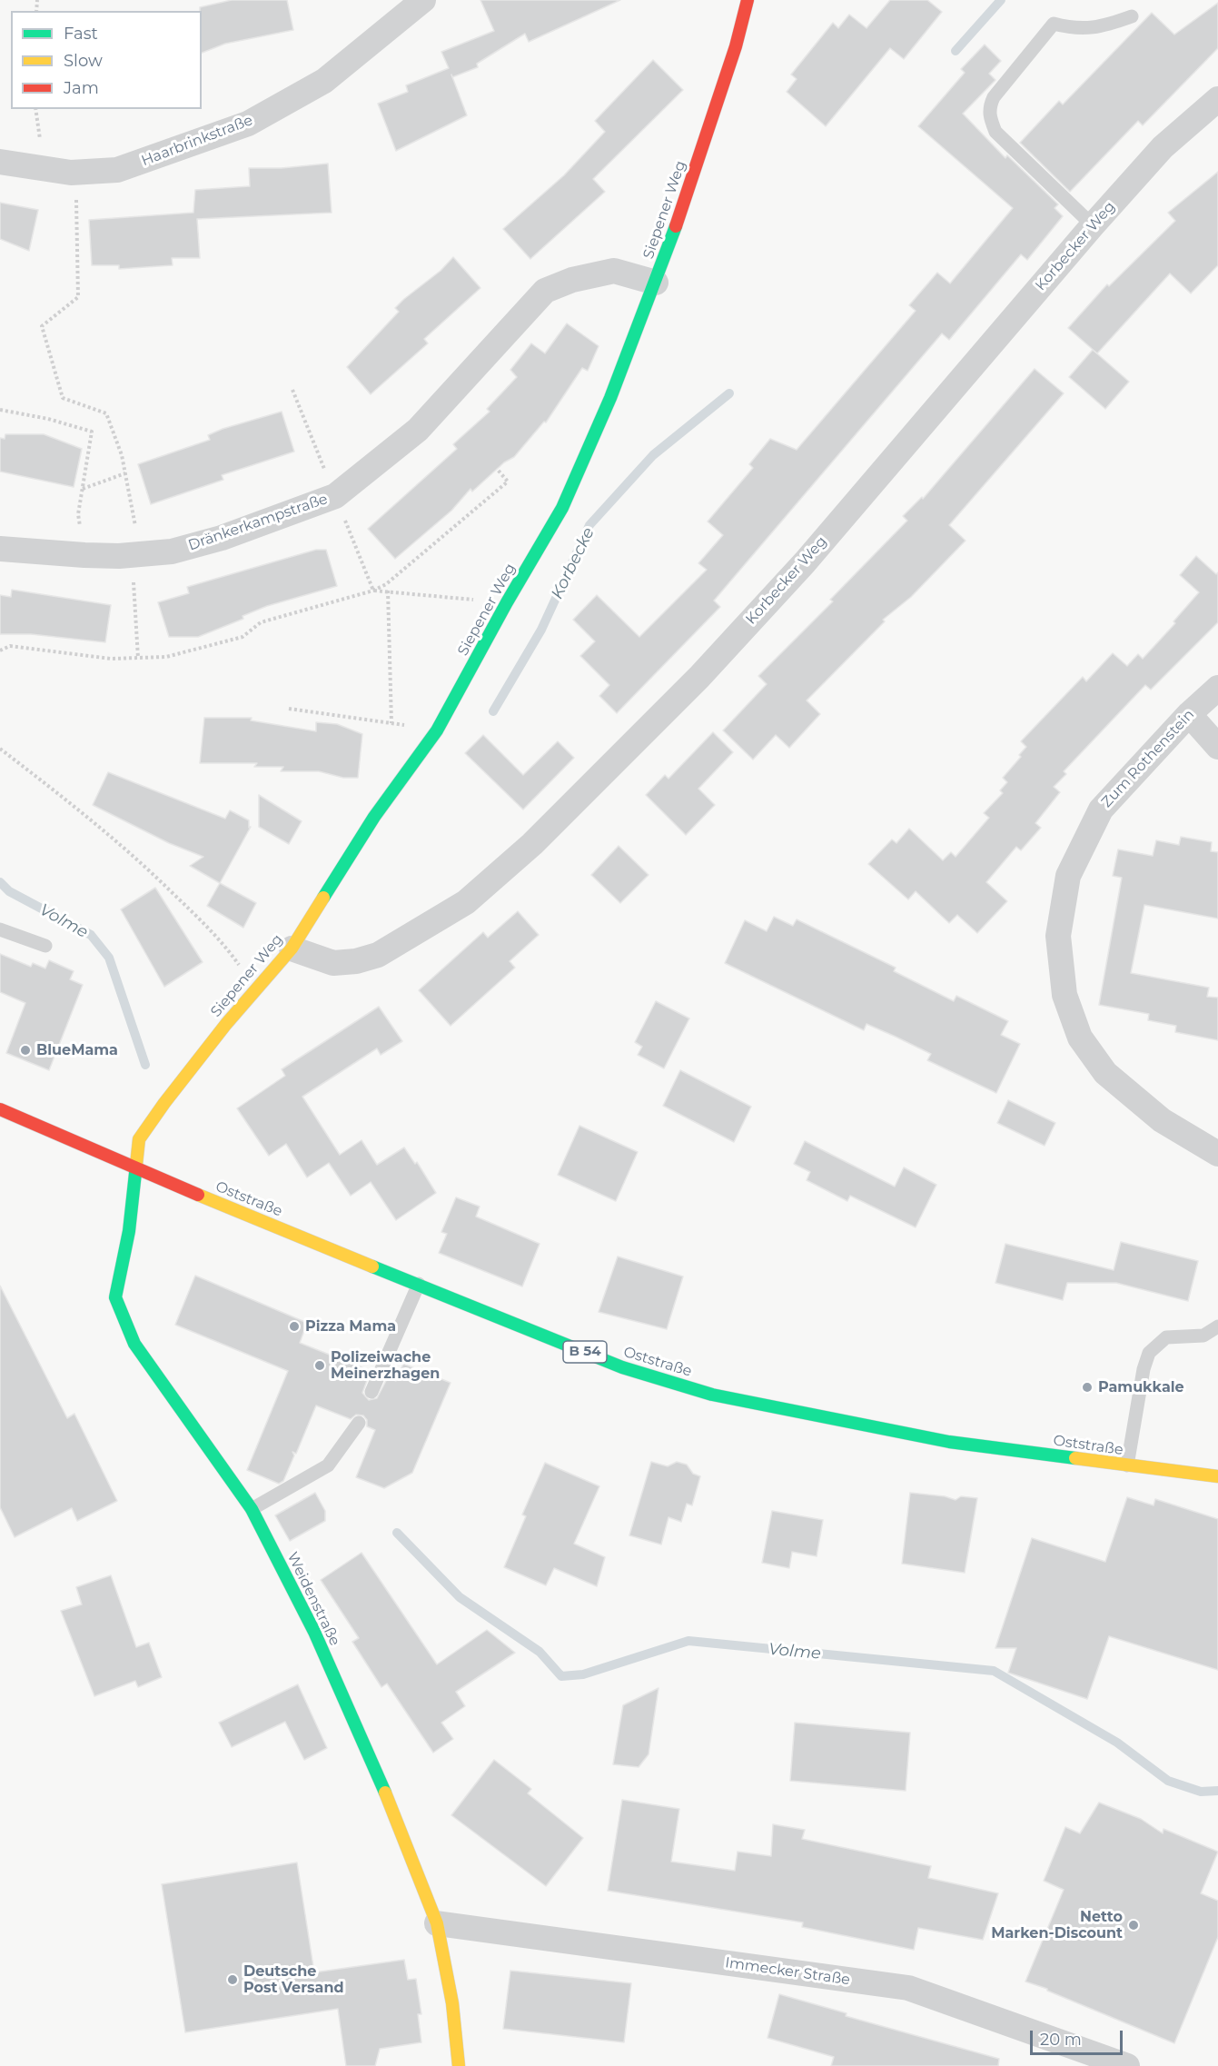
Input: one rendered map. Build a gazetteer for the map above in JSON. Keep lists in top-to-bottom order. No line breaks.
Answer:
{"streets":{"street":["Haarbrinkstraße","Siepener Weg","Korbecker Weg","Dränkerkampstraße","Zum Rothenstein","Oststraße","B 54","Weidenstraße","Immecker Straße"]},"crossings":[["Siepener Weg","Korbecker Weg"],["Siepener Weg","Dränkerkampstraße"],["Siepener Weg","Oststraße"],["Siepener Weg","Weidenstraße"],["Oststraße","Weidenstraße"],["Weidenstraße","Immecker Straße"]],"water":["Korbecke","Volme"],"places":["BlueMama","Pizza Mama","Polizeiwache Meinerzhagen","Pamukkale","Netto Marken-Discount","Deutsche Post Versand"],"legend":["Fast","Slow","Jam"],"scale_bar":"20 m"}
